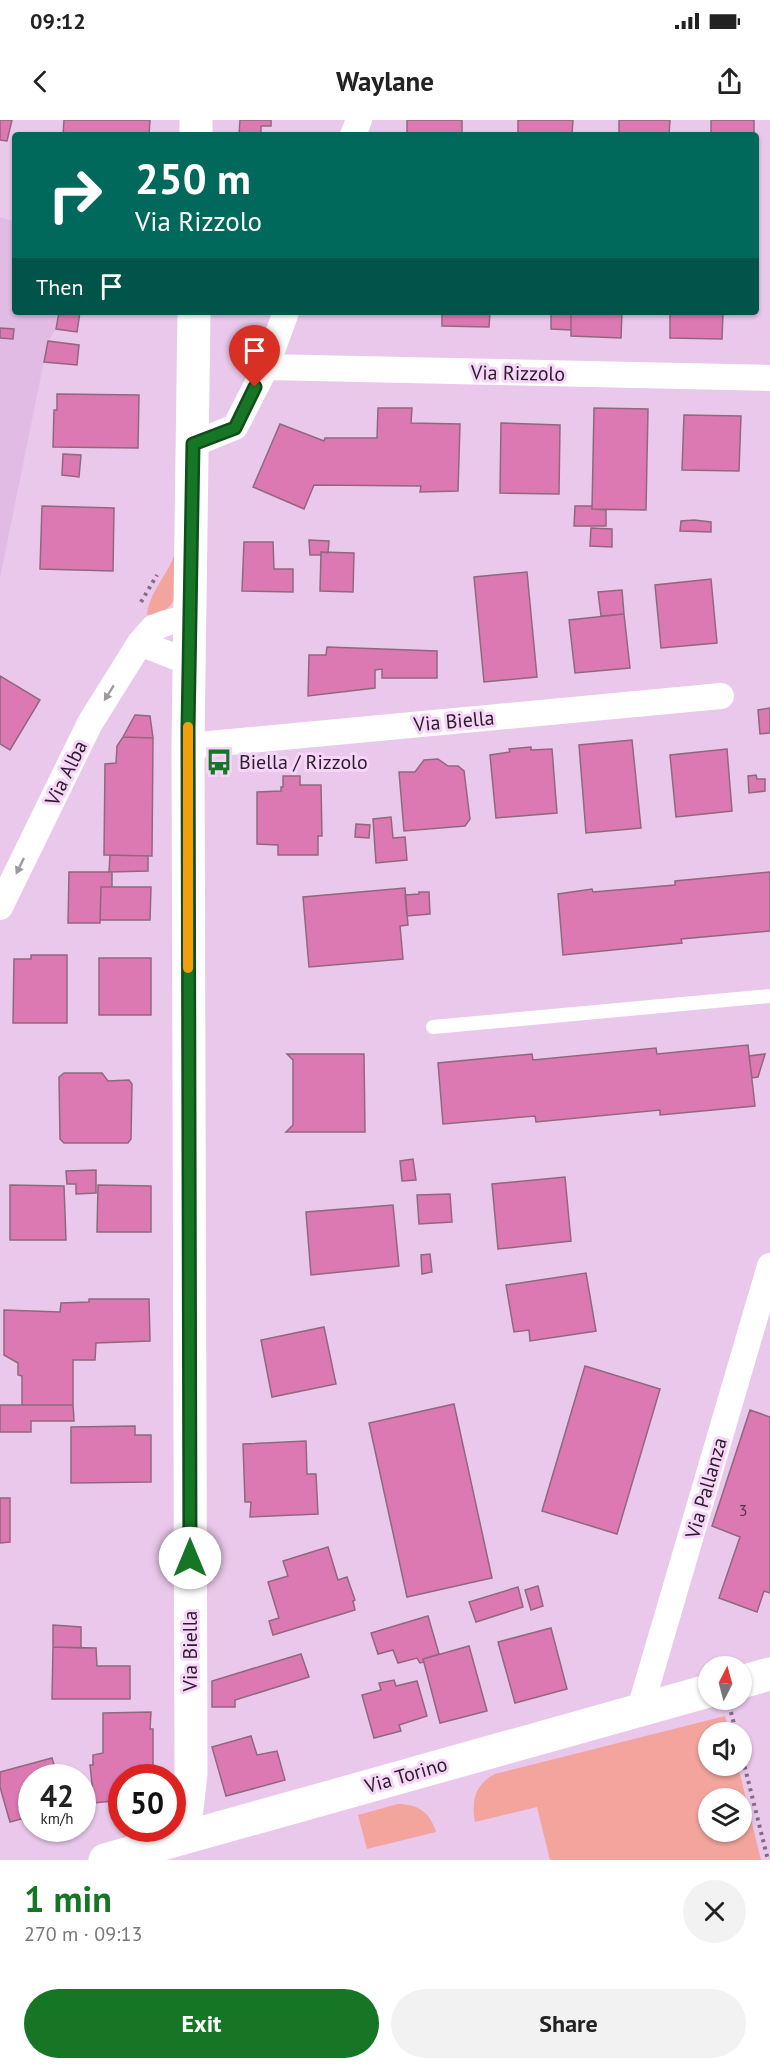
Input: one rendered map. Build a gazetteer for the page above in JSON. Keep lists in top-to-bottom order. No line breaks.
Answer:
{"streets":{"main road":["Via Biella","Via Torino"],"street":["Via Rizzolo","Via Alba","Via Pallanza"]},"crossings":[["Via Biella","Via Alba"],["Via Pallanza","Via Torino"]],"one_way":["Via Alba"],"places":{"bus stop":["Biella / Rizzolo"]},"house_numbers":["3"],"north":"top","page":{"status":"09:12","header":"Waylane","turn":["250 m","Via Rizzolo"],"then":"Then","speed":"42 km/h","limit":"50","heading":["1 min","270 m · 09:13"],"buttons":["Exit","Share"]}}
